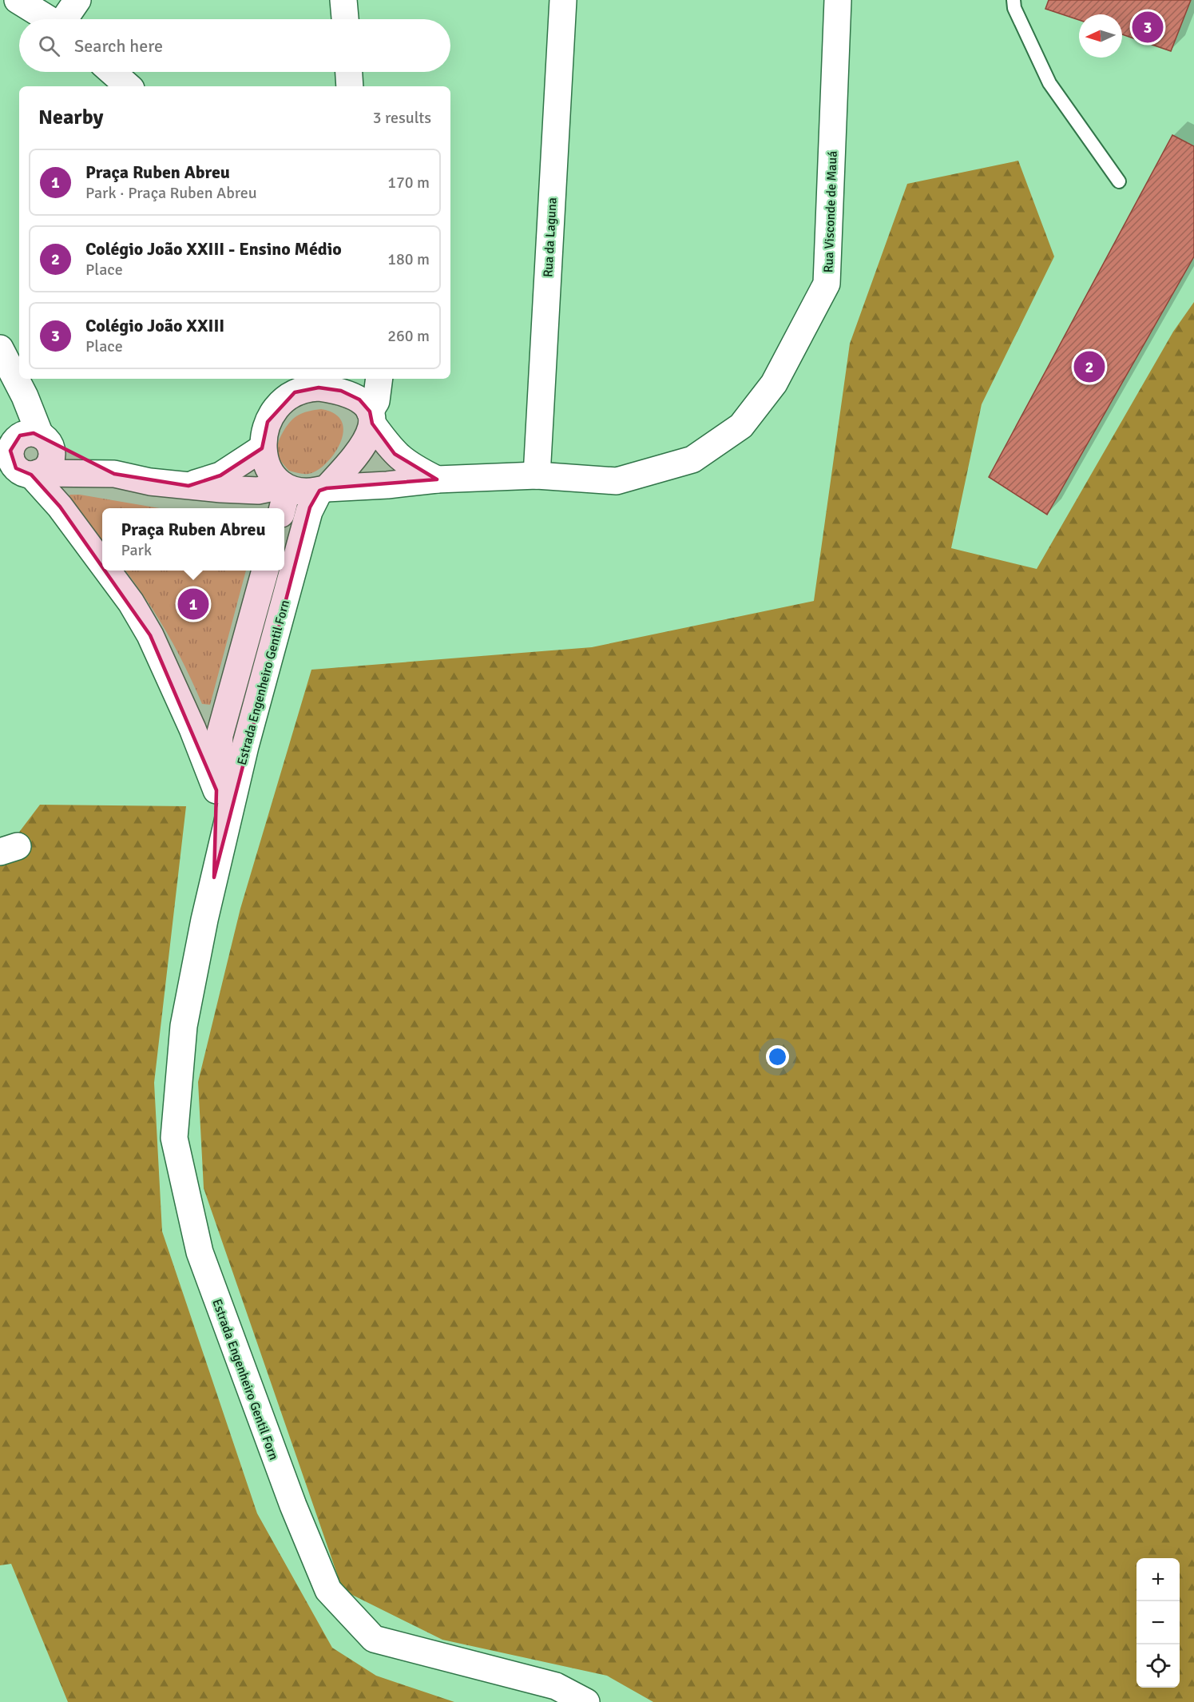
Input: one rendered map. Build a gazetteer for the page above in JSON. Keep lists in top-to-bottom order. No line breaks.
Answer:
{"streets":{"main road":["Rua Visconde de Mauá","Rua da Laguna","Estrada Engenheiro Gentil Forn"]},"crossings":[["Rua Visconde de Mauá","Rua da Laguna"],["Rua Visconde de Mauá","Estrada Engenheiro Gentil Forn"]],"north":"left","page":{"pins":["3","2","1"],"search":"Search here","heading":["Nearby","3 results"],"list":[{"mark":"1","name":"Praça Ruben Abreu","note":"Park · Praça Ruben Abreu","value":"170 m"},{"mark":"2","name":"Colégio João XXIII - Ensino Médio","note":"Place","value":"180 m"},{"mark":"3","name":"Colégio João XXIII","note":"Place","value":"260 m"}],"popup":["Praça Ruben Abreu","Park"],"map_buttons":["+","−"]}}
